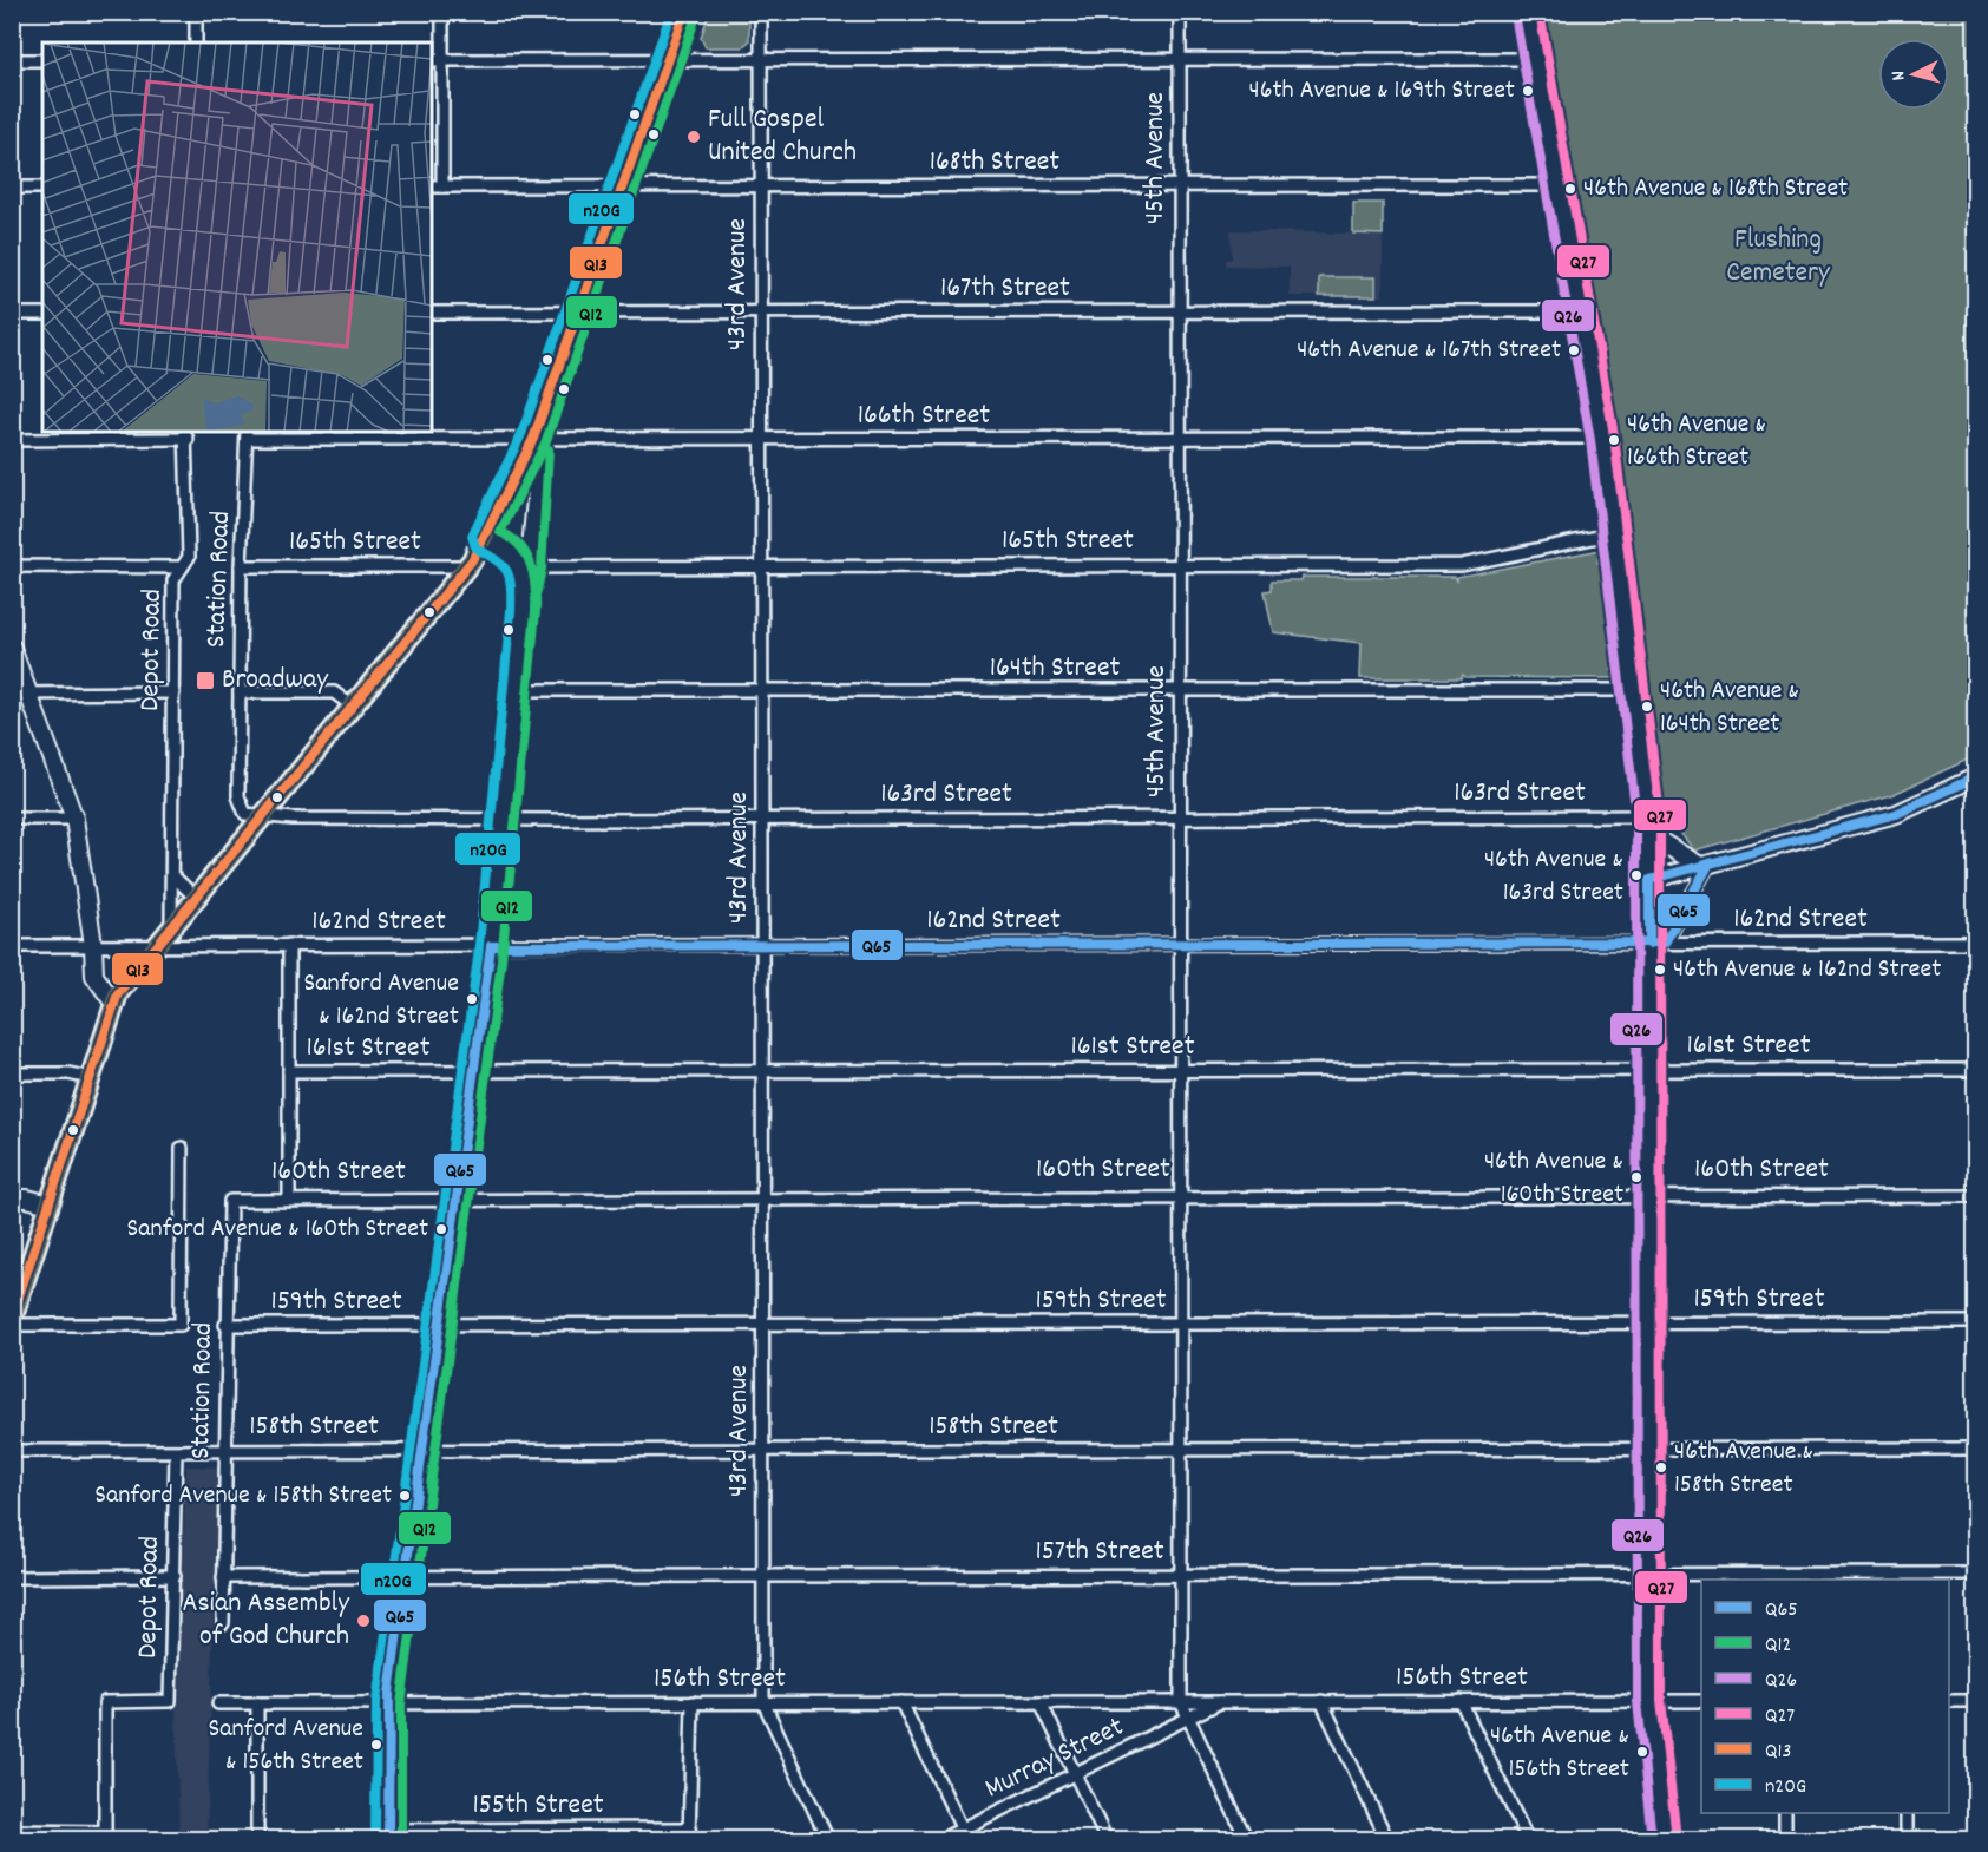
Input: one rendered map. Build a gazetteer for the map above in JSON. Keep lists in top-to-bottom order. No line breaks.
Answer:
{"streets":{"street":["45th Avenue","168th Street","43rd Avenue","167th Street","166th Street","165th Street","Station Road","Depot Road","164th Street","163rd Street","162nd Street","161st Street","160th Street","159th Street","158th Street","157th Street","156th Street","Murray Street","155th Street"]},"crossings":[["45th Avenue","168th Street"],["45th Avenue","167th Street"],["45th Avenue","166th Street"],["45th Avenue","165th Street"],["45th Avenue","164th Street"],["45th Avenue","163rd Street"],["45th Avenue","162nd Street"],["45th Avenue","161st Street"],["45th Avenue","160th Street"],["45th Avenue","159th Street"],["45th Avenue","158th Street"],["45th Avenue","157th Street"],["45th Avenue","156th Street"],["168th Street","43rd Avenue"],["43rd Avenue","167th Street"],["43rd Avenue","166th Street"],["43rd Avenue","165th Street"],["43rd Avenue","164th Street"],["43rd Avenue","163rd Street"],["43rd Avenue","162nd Street"],["43rd Avenue","161st Street"],["43rd Avenue","160th Street"],["43rd Avenue","159th Street"],["43rd Avenue","158th Street"],["43rd Avenue","157th Street"],["43rd Avenue","156th Street"],["166th Street","Station Road"],["165th Street","Station Road"],["Station Road","163rd Street"],["Station Road","160th Street"],["Station Road","159th Street"],["Station Road","158th Street"],["Station Road","157th Street"],["Depot Road","158th Street"],["156th Street","Murray Street"]],"parks":["Flushing Cemetery"],"places":{"other":["46th Avenue & 169th Street","Full Gospel United Church","46th Avenue & 168th Street","46th Avenue & 167th Street","46th Avenue & 166th Street","46th Avenue & 164th Street","46th Avenue & 163rd Street","46th Avenue & 162nd Street","Sanford Avenue & 162nd Street","46th Avenue & 160th Street","Sanford Avenue & 160th Street","46th Avenue & 158th Street","Sanford Avenue & 158th Street","Asian Assembly of God Church","Sanford Avenue & 156th Street","46th Avenue & 156th Street"],"transit":["Broadway"]},"lines":["transit line Q27","transit line Q13","transit line n20G","transit line Q26","transit line Q12","transit line Q65"],"legend":["Q65","Q12","Q26","Q27","Q13","n20G"],"north":"left"}
